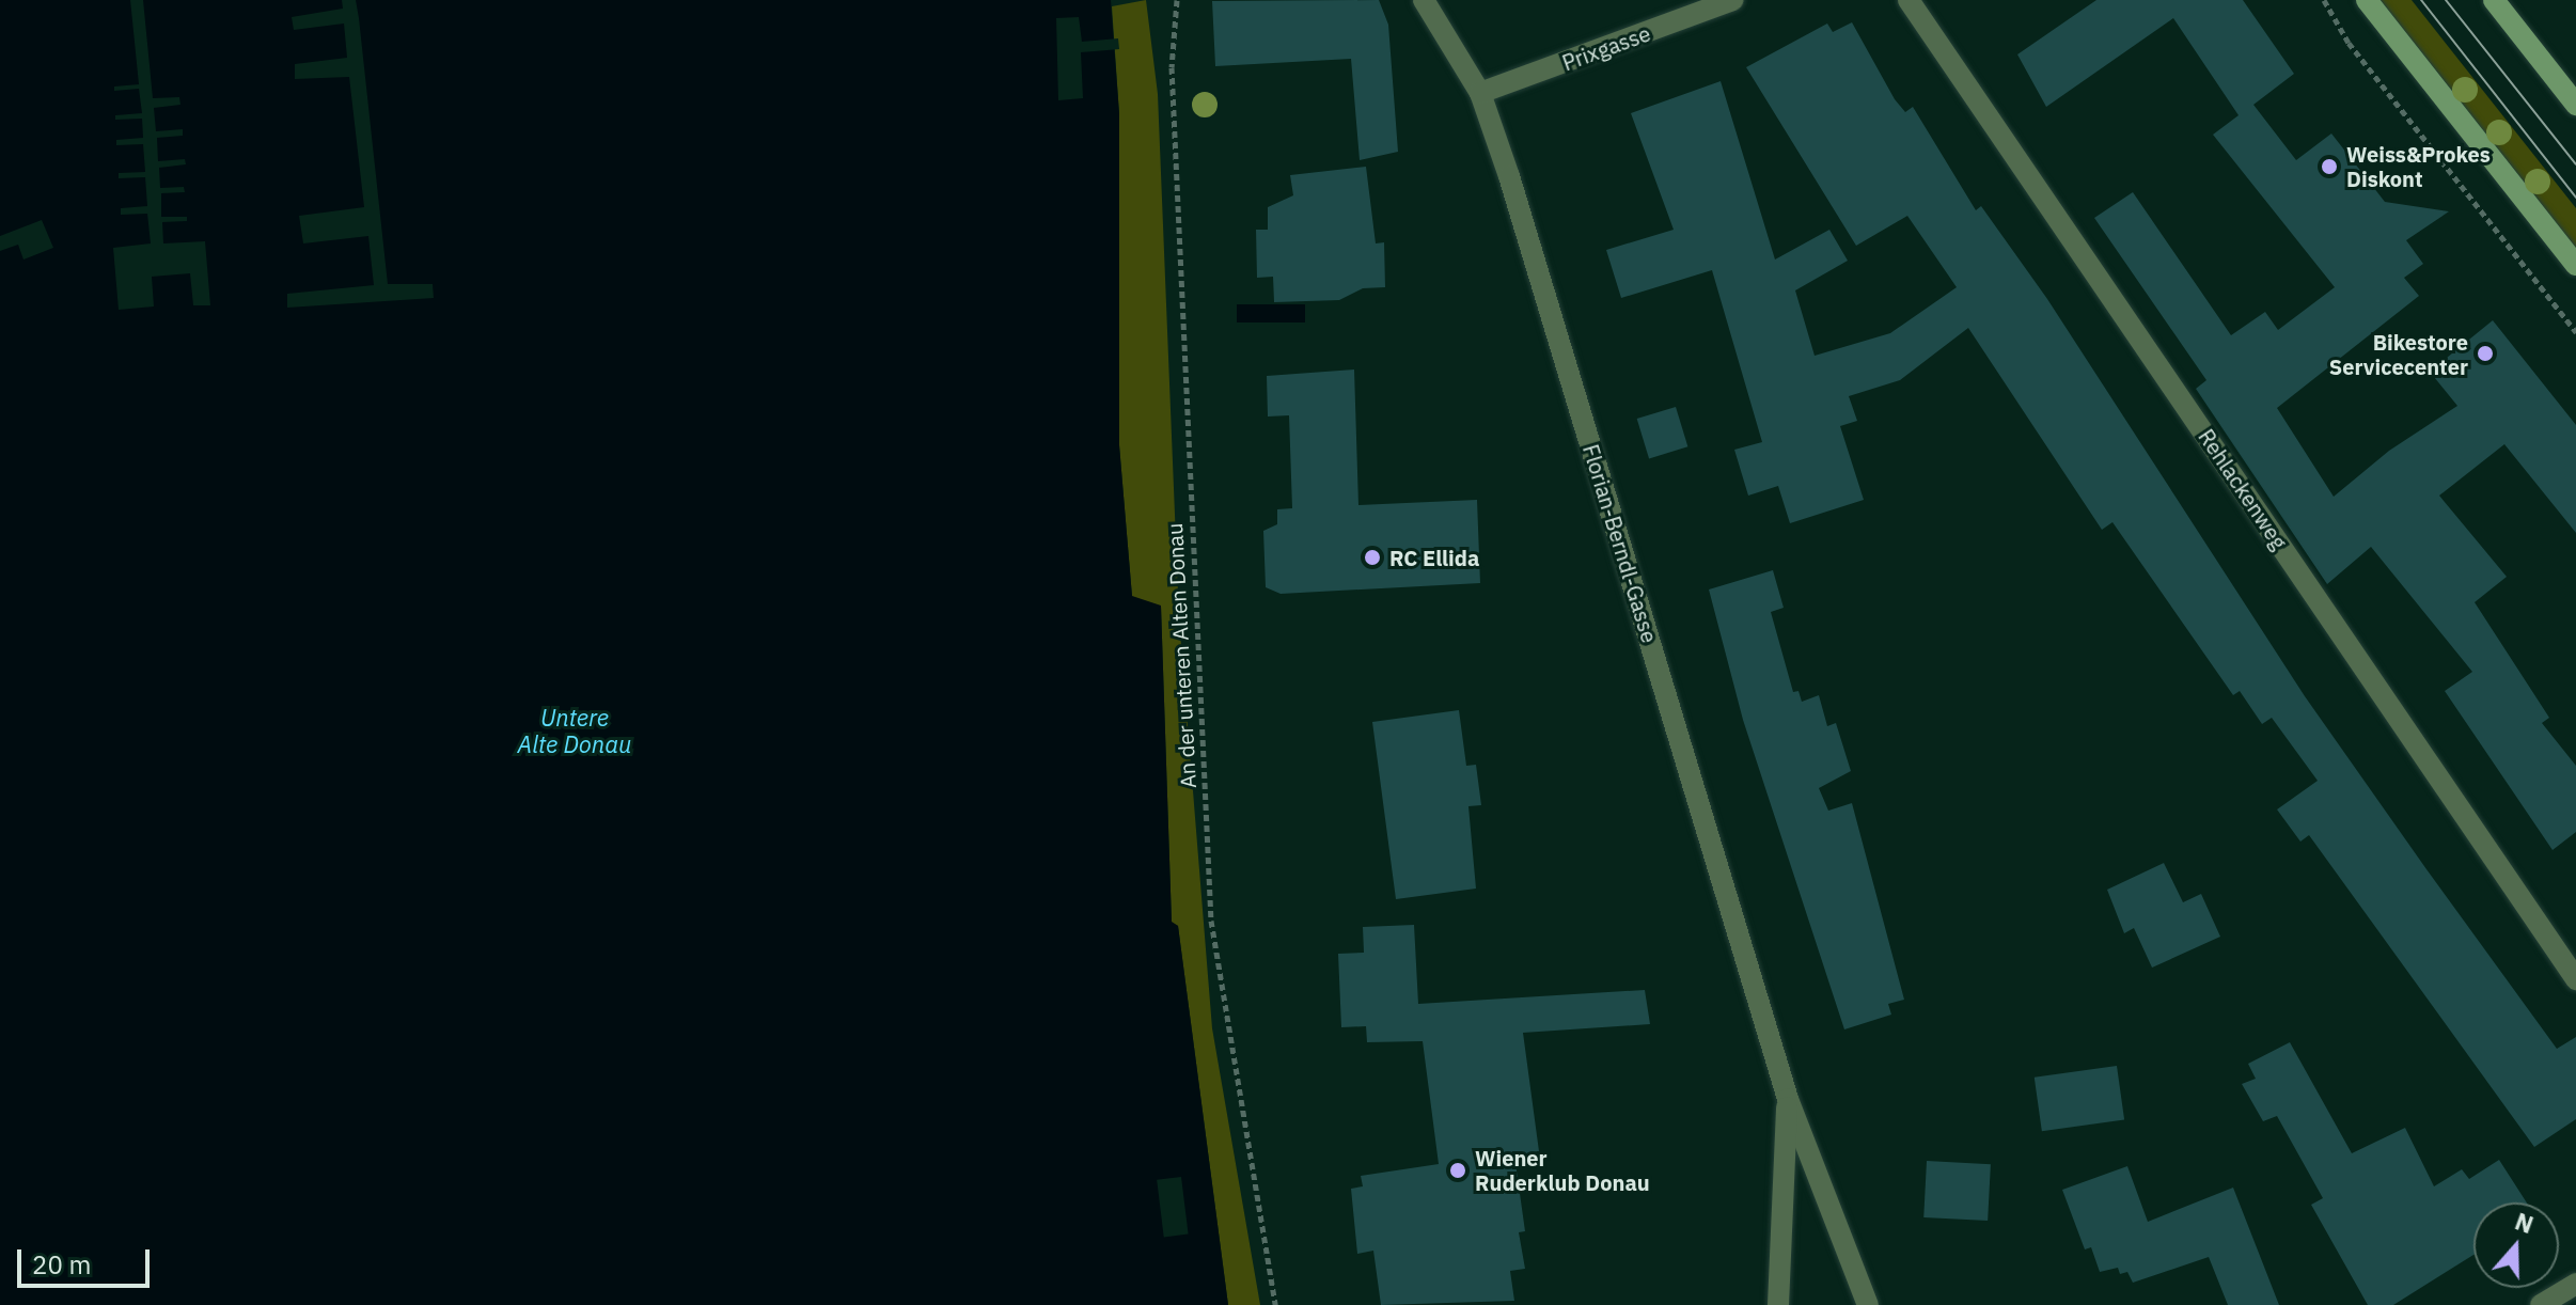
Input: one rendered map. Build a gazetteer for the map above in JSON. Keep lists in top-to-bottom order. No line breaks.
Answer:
{"streets":{"street":["Prixgasse","Rehlackenweg","Florian-Berndl-Gasse"],"path":["An der unteren Alten Donau"]},"crossings":[["Prixgasse","Florian-Berndl-Gasse"]],"water":["Untere Alte Donau"],"places":["Weiss&Prokes Diskont","Bikestore Servicecenter","RC Ellida","Wiener Ruderklub Donau"],"scale_bar":"20 m","north":"top"}
